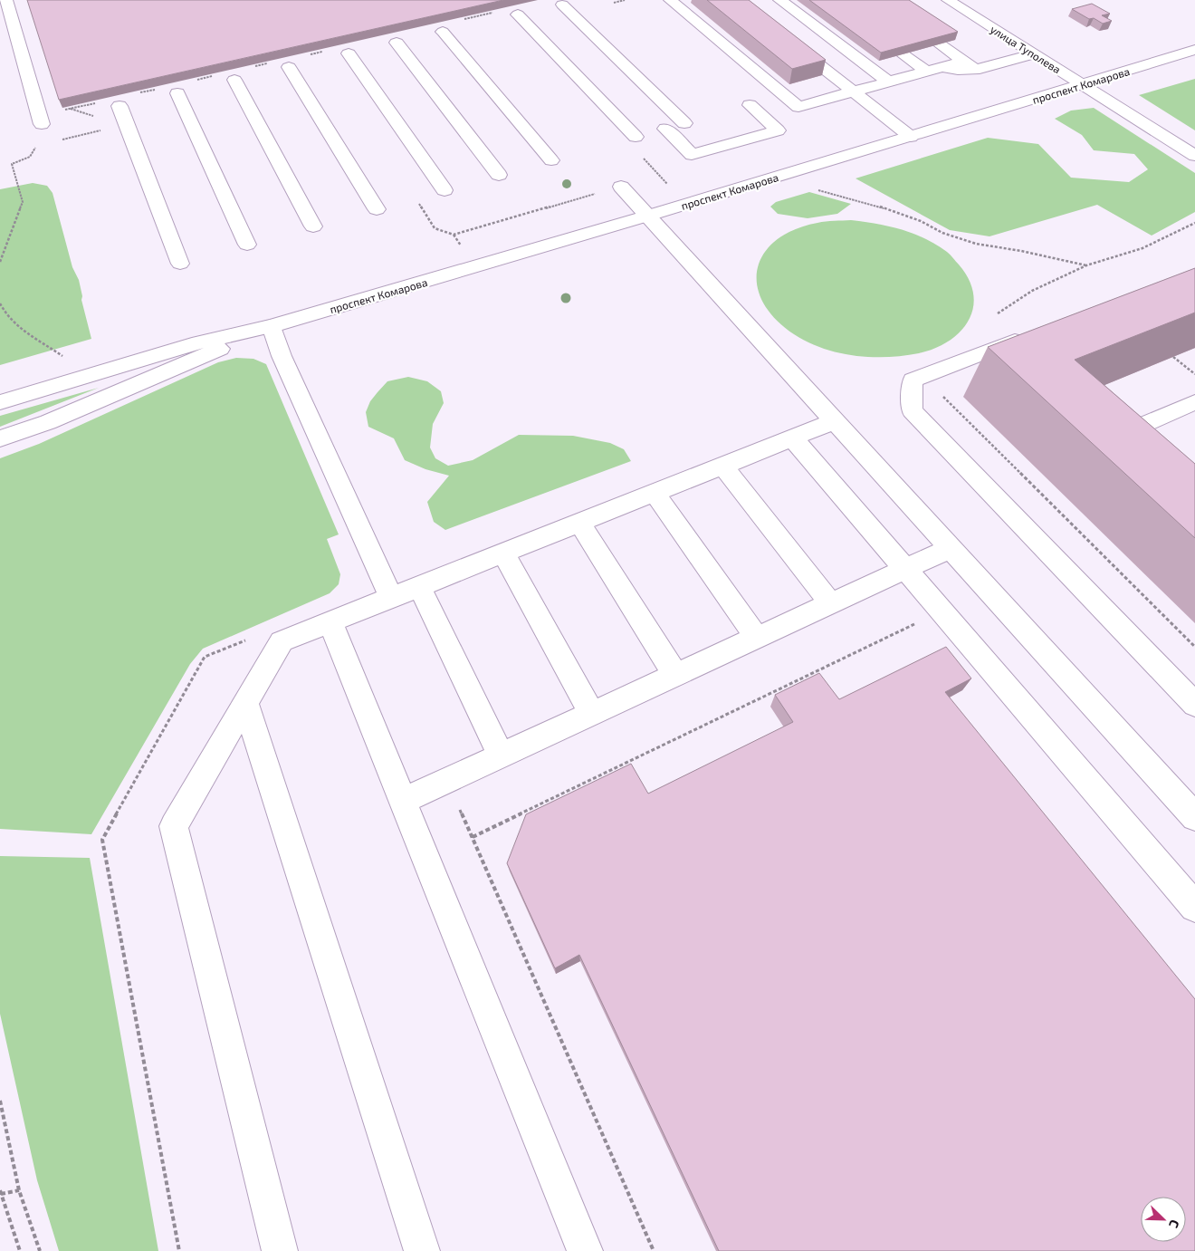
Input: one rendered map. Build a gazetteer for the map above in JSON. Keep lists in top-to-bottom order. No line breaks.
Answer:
{"streets":{"main road":["улица Туполева","проспект Комарова"]},"crossings":[["улица Туполева","проспект Комарова"]],"north":"bottom right"}
